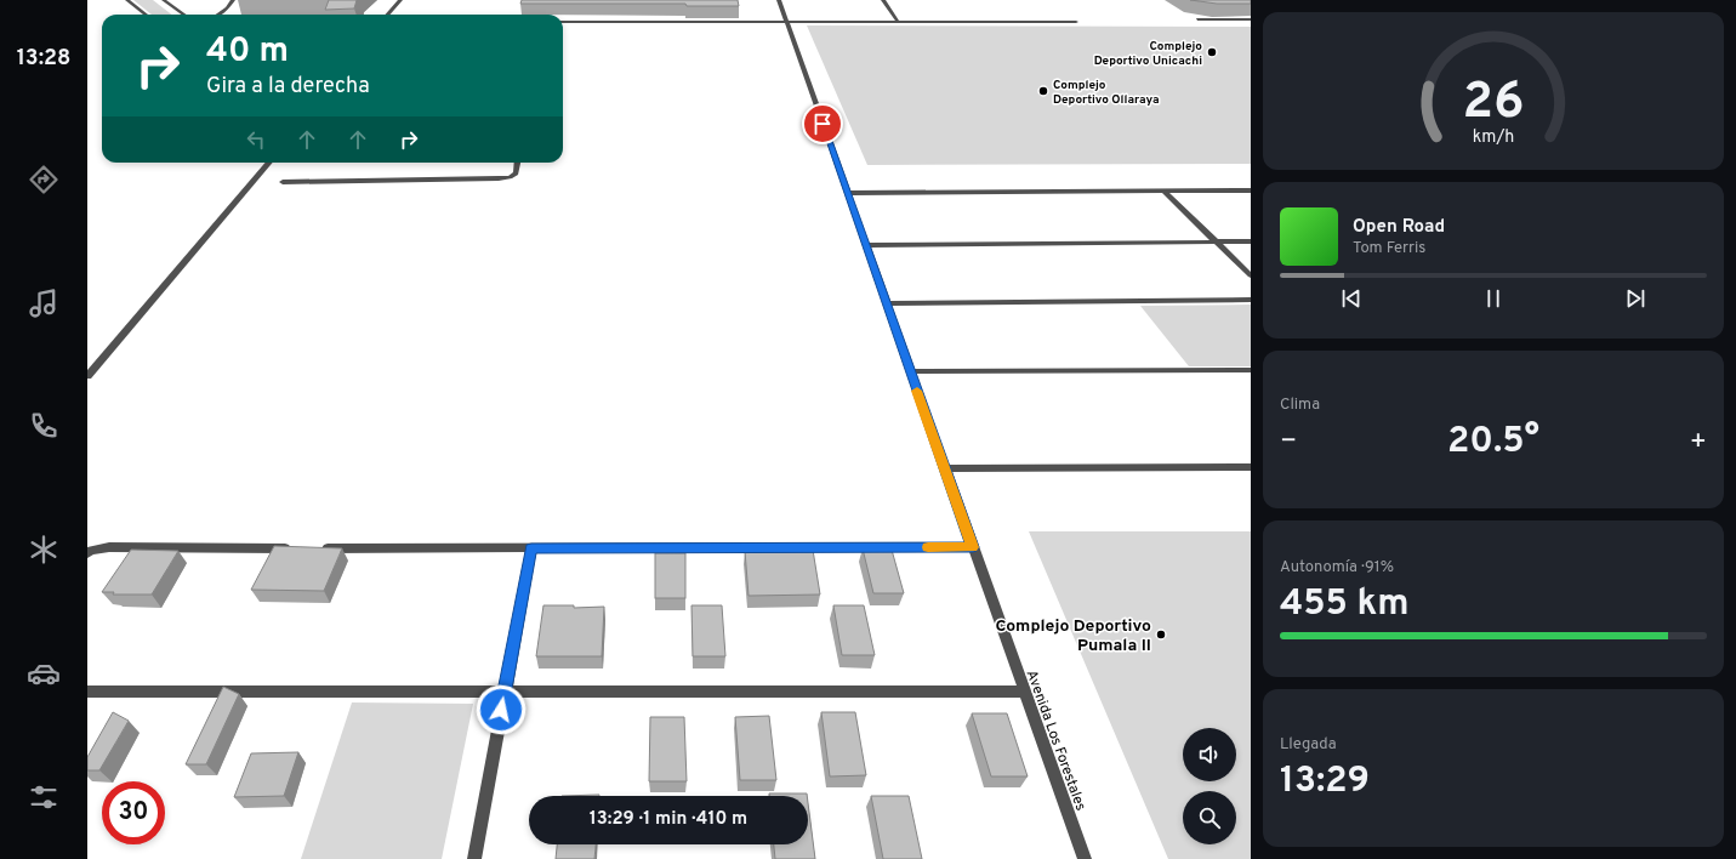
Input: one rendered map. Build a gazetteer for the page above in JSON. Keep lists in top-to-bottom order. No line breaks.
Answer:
{"streets":{"street":["Avenida Los Forestales"]},"places":["Complejo Deportivo Unicachi","Complejo Deportivo Ollaraya","Complejo Deportivo Pumala II"],"page":{"tabs":"13:28","turn":["40 m","Gira a la derecha"],"song":["Open Road","Tom Ferris"],"tile":["Clima",["Autonomía · 91%","455 km"],["Llegada","13:29"]],"heat":["−","20.5°","+"],"limit":"30","trip":"13:29 · 1 min · 410 m","gauge":["26","km/h"]}}
